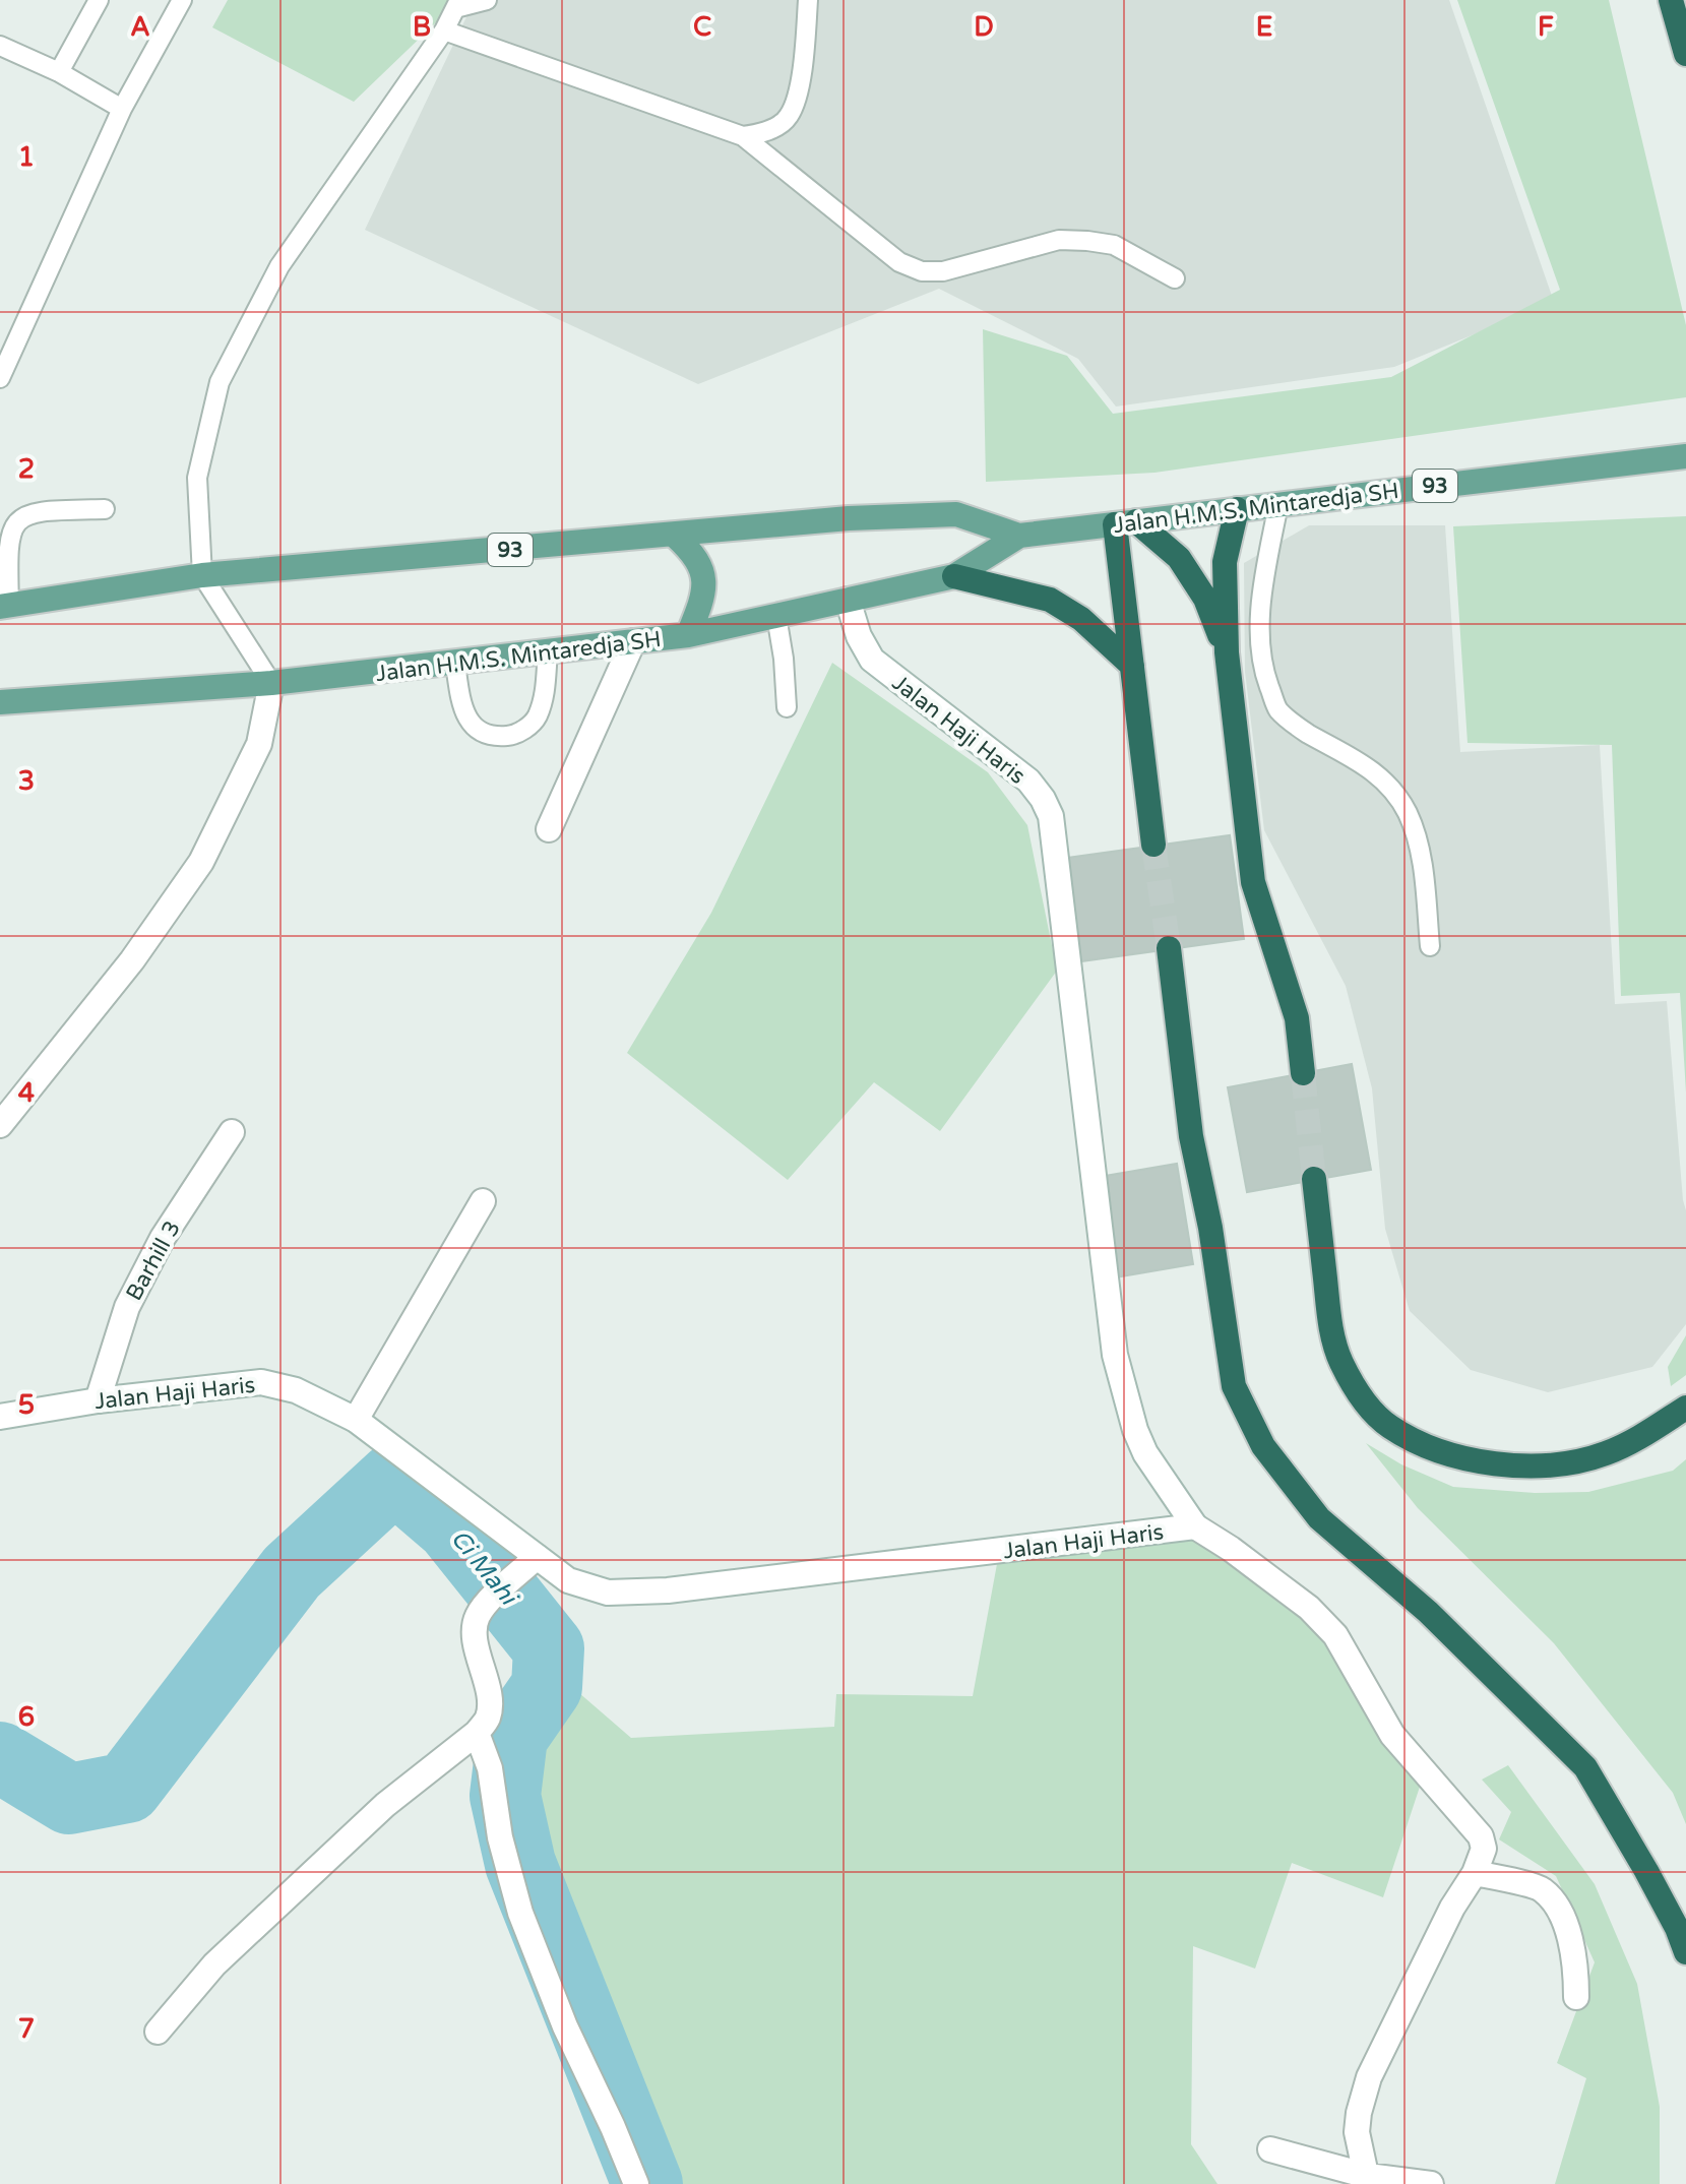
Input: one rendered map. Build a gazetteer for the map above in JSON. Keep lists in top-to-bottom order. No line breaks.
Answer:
{"streets":{"main road":["93","Jalan H.M.S. Mintaredja SH"],"street":["Jalan Haji Haris","Barhill 3"]},"crossings":[["Jalan H.M.S. Mintaredja SH","Jalan Haji Haris"],["Jalan Haji Haris","Barhill 3"]],"water":["Ci Mahi"],"grid":{"columns":["A","B","C","D","E","F"],"rows":["1","2","3","4","5","6","7"]}}
